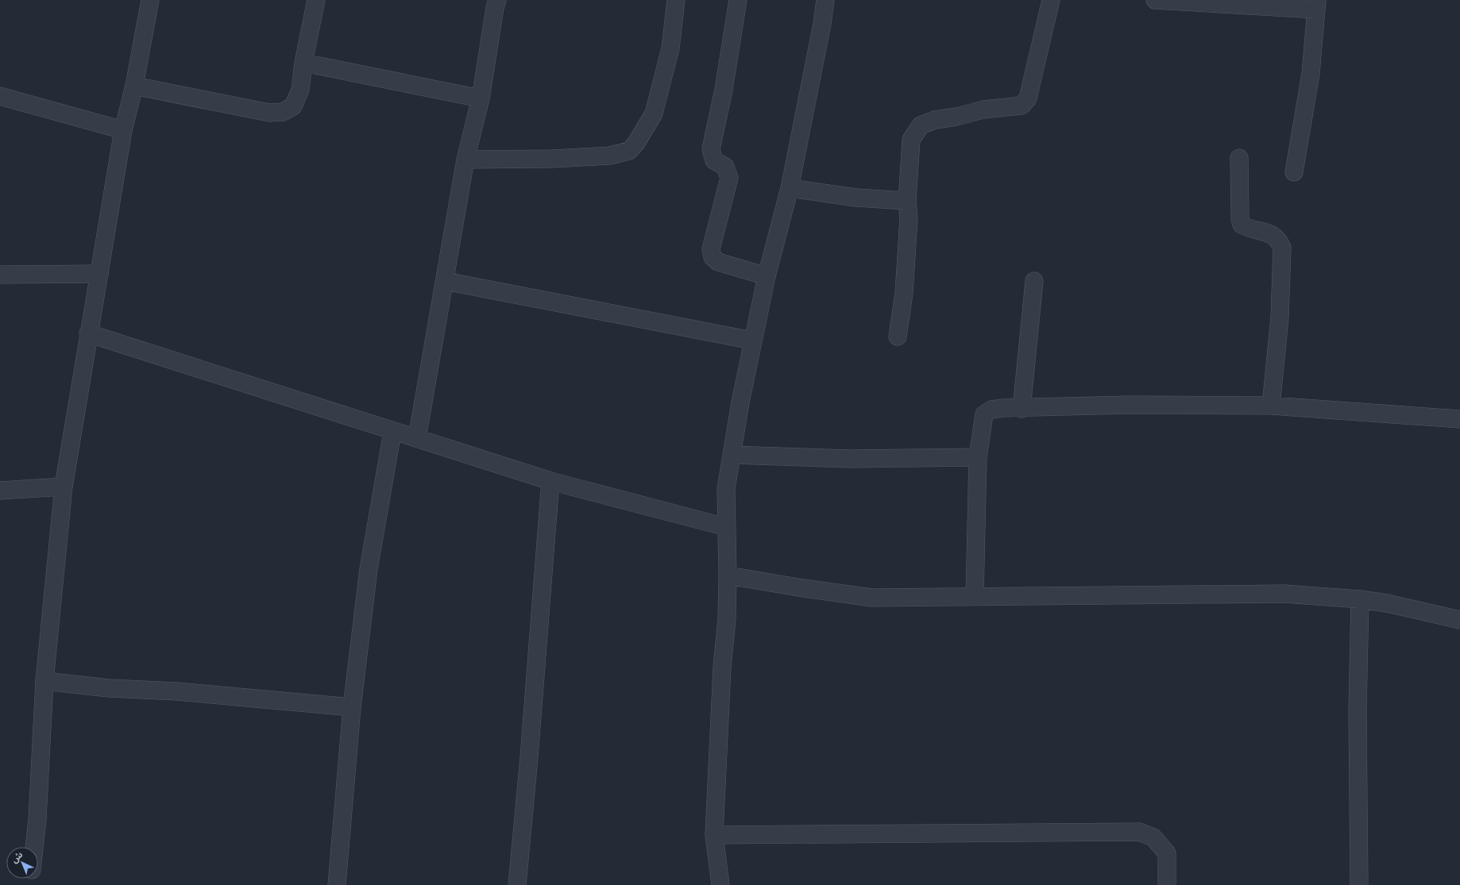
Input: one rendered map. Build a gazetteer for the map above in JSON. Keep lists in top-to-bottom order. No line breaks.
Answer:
{"north":"top left"}
